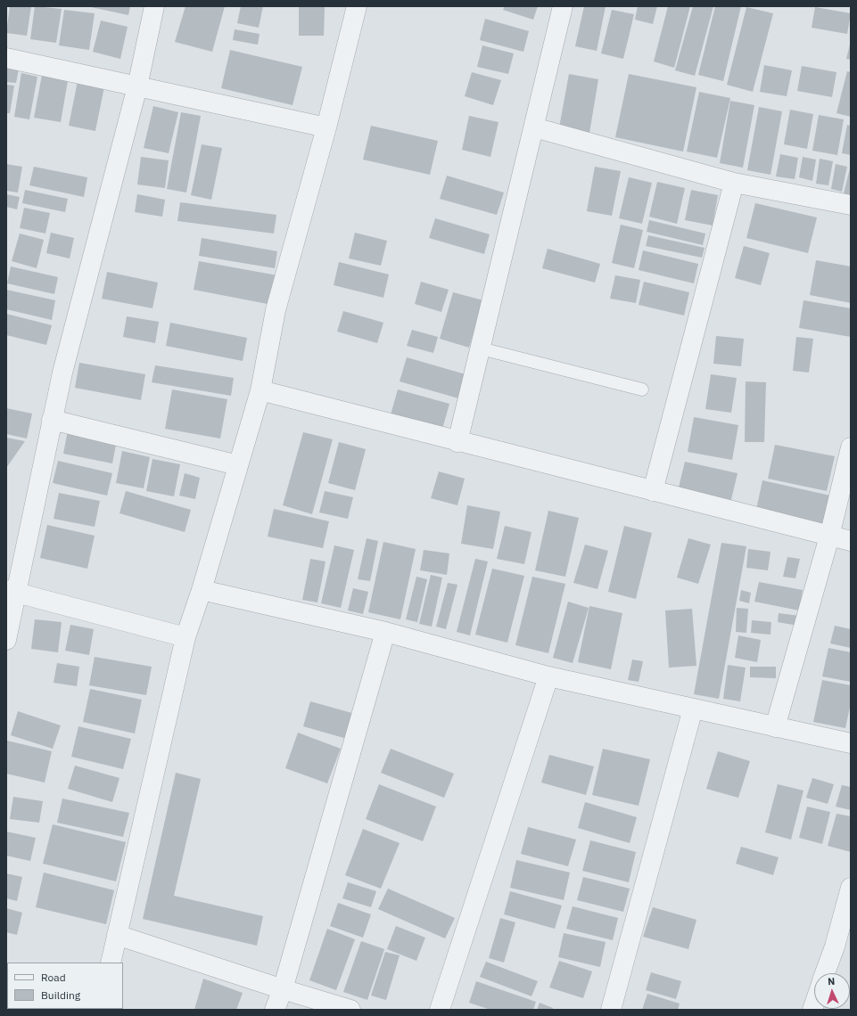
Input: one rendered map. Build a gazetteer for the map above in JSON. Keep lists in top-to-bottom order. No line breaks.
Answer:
{"legend":["Road","Building"],"north":"top"}
